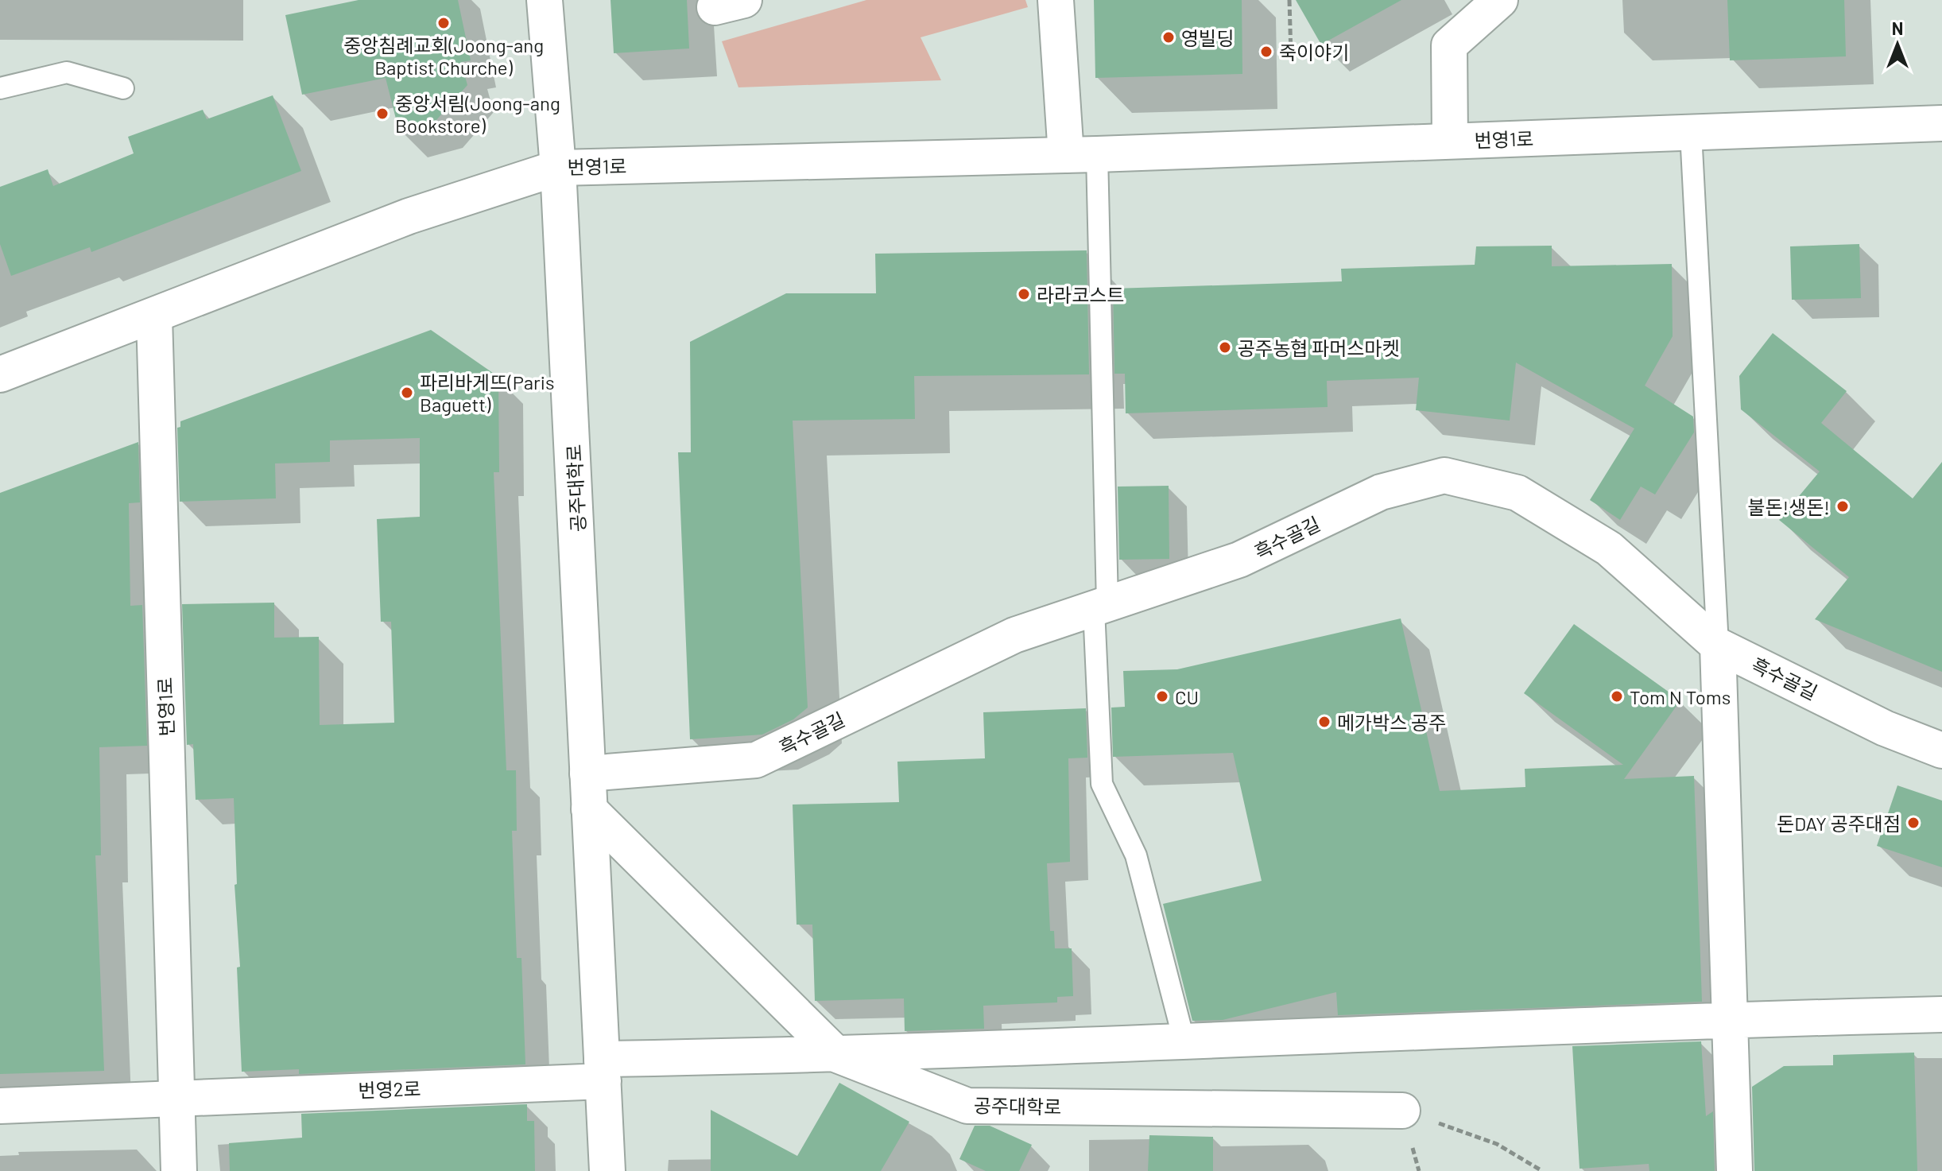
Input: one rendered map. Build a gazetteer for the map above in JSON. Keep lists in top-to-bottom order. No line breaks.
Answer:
{"streets":{"street":["번영1로","공주대학로","흑수골길","번영2로"]},"crossings":[["번영1로","공주대학로"],["번영1로","번영2로"],["공주대학로","흑수골길"],["공주대학로","번영2로"]],"places":["중앙침례교회(Joong-ang Baptist Churche)","영빌딩","죽이야기","중앙서림(Joong-ang Bookstore)","라라코스트","공주농협 파머스마켓","파리바게뜨(Paris Baguett)","불돈!생돈!","CU","Tom N Toms","메가박스 공주","돈DAY 공주대점"],"north":"top"}
